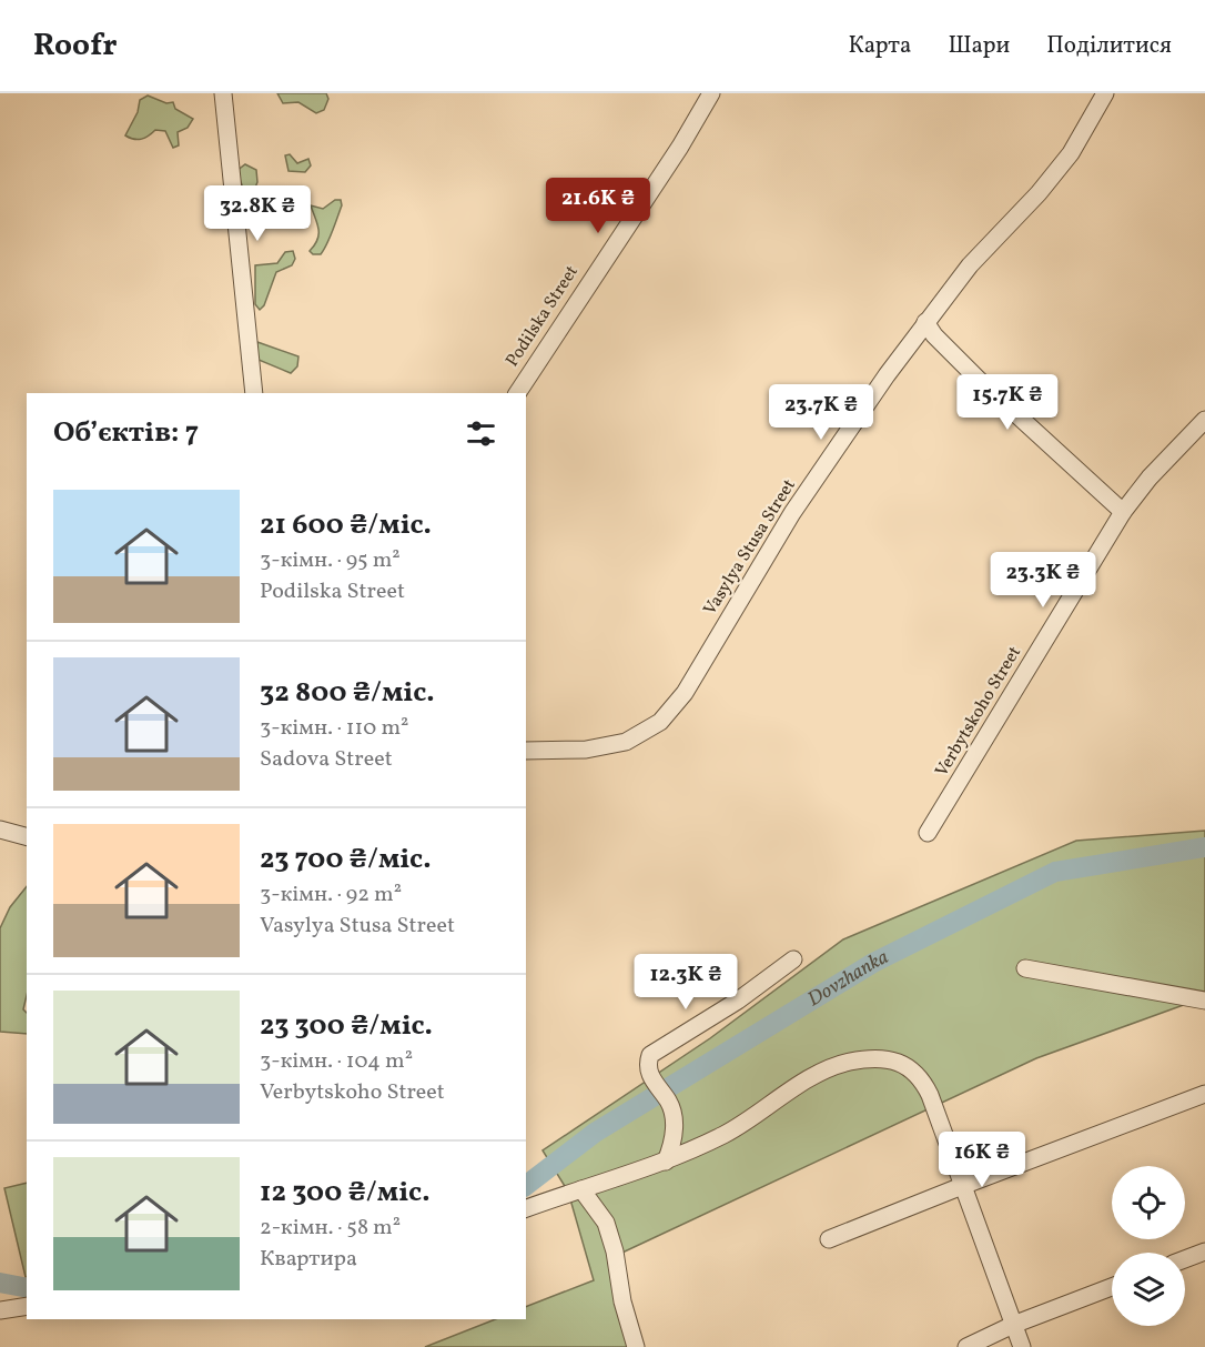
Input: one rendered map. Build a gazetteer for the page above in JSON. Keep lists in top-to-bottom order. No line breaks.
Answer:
{"streets":{"street":["Podilska Street","Vasylya Stusa Street","Verbytskoho Street"]},"water":["Dovzhanka"],"page":{"header":"Roofr","nav":["Карта","Шари","Поділитися"],"price":["21.6K ₴","32.8K ₴","15.7K ₴","23.7K ₴","23.3K ₴","12.3K ₴","16K ₴"],"heading":"Об’єктів: 7","list":[{"name":"21 600 ₴/міс.","note":"3-кімн. · 95 m² · Podilska Street"},{"name":"32 800 ₴/міс.","note":"3-кімн. · 110 m² · Sadova Street"},{"name":"23 700 ₴/міс.","note":"3-кімн. · 92 m² · Vasylya Stusa Street"},{"name":"23 300 ₴/міс.","note":"3-кімн. · 104 m² · Verbytskoho Street"},{"name":"12 300 ₴/міс.","note":"2-кімн. · 58 m² · Квартира"}]}}
